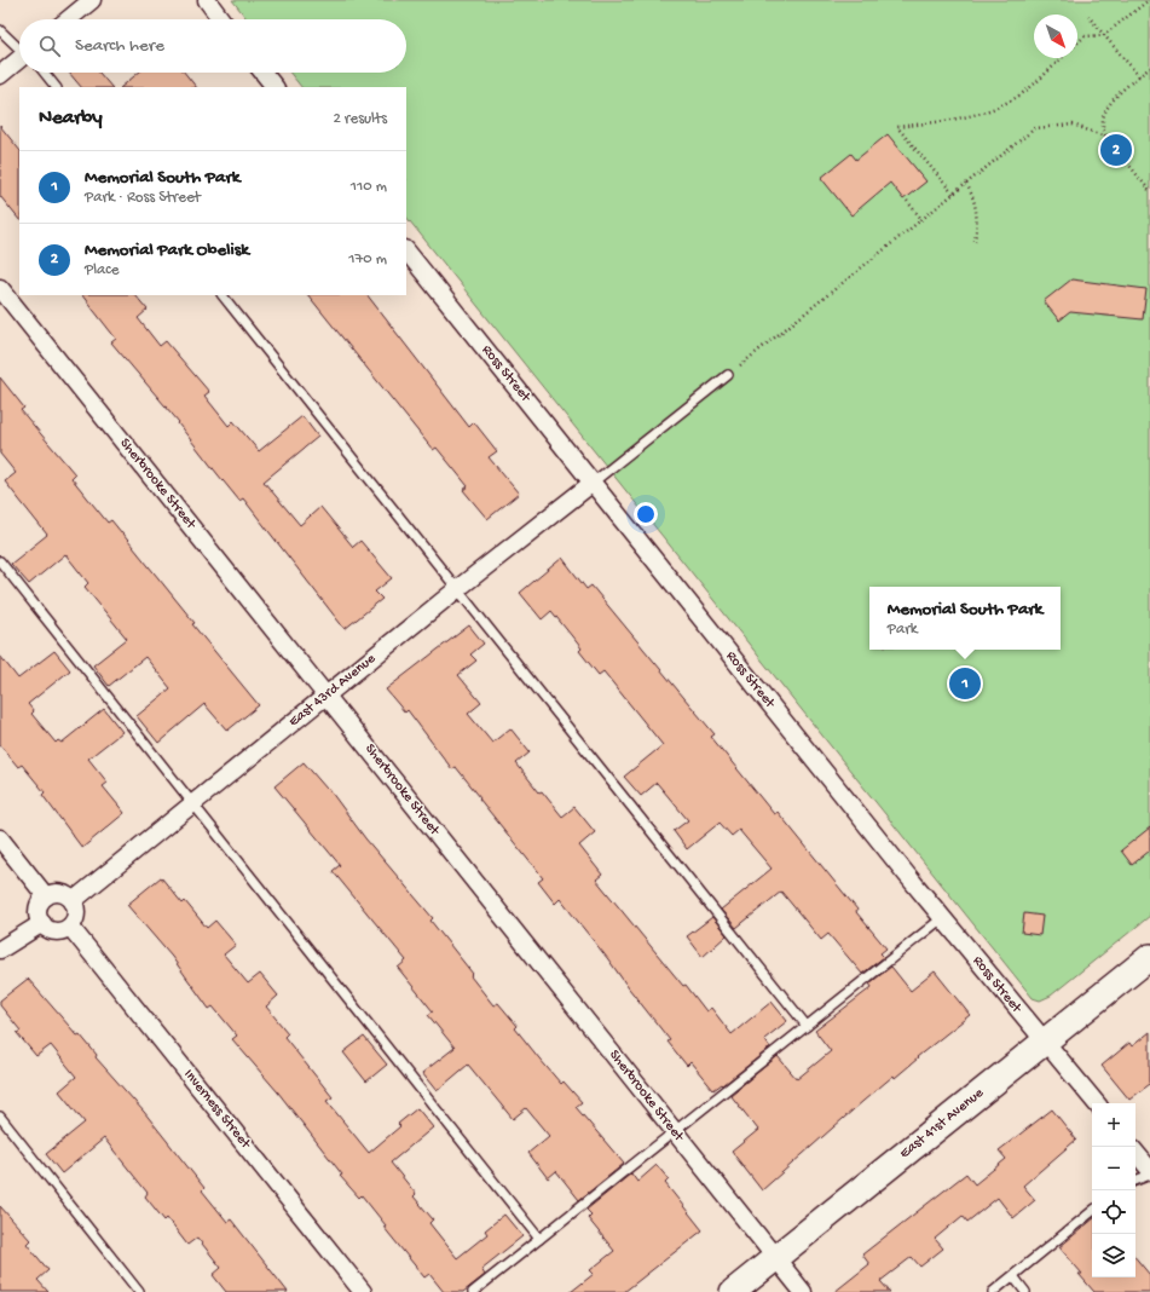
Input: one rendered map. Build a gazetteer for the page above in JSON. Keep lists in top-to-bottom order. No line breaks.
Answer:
{"streets":{"main road":["East 41st Avenue"],"street":["Ross Street","Sherbrooke Street","East 43rd Avenue","Inverness Street"]},"crossings":[["Ross Street","East 43rd Avenue"],["Ross Street","East 41st Avenue"],["Sherbrooke Street","East 43rd Avenue"],["Sherbrooke Street","East 41st Avenue"],["East 43rd Avenue","Inverness Street"]],"north":"bottom right","page":{"search":"Search here","heading":["Nearby","2 results"],"pins":["2","1"],"list":[{"mark":"1","name":"Memorial South Park","note":"Park · Ross Street","value":"110 m"},{"mark":"2","name":"Memorial Park Obelisk","note":"Place","value":"170 m"}],"popup":["Memorial South Park","Park"],"map_buttons":["+","−"]}}
